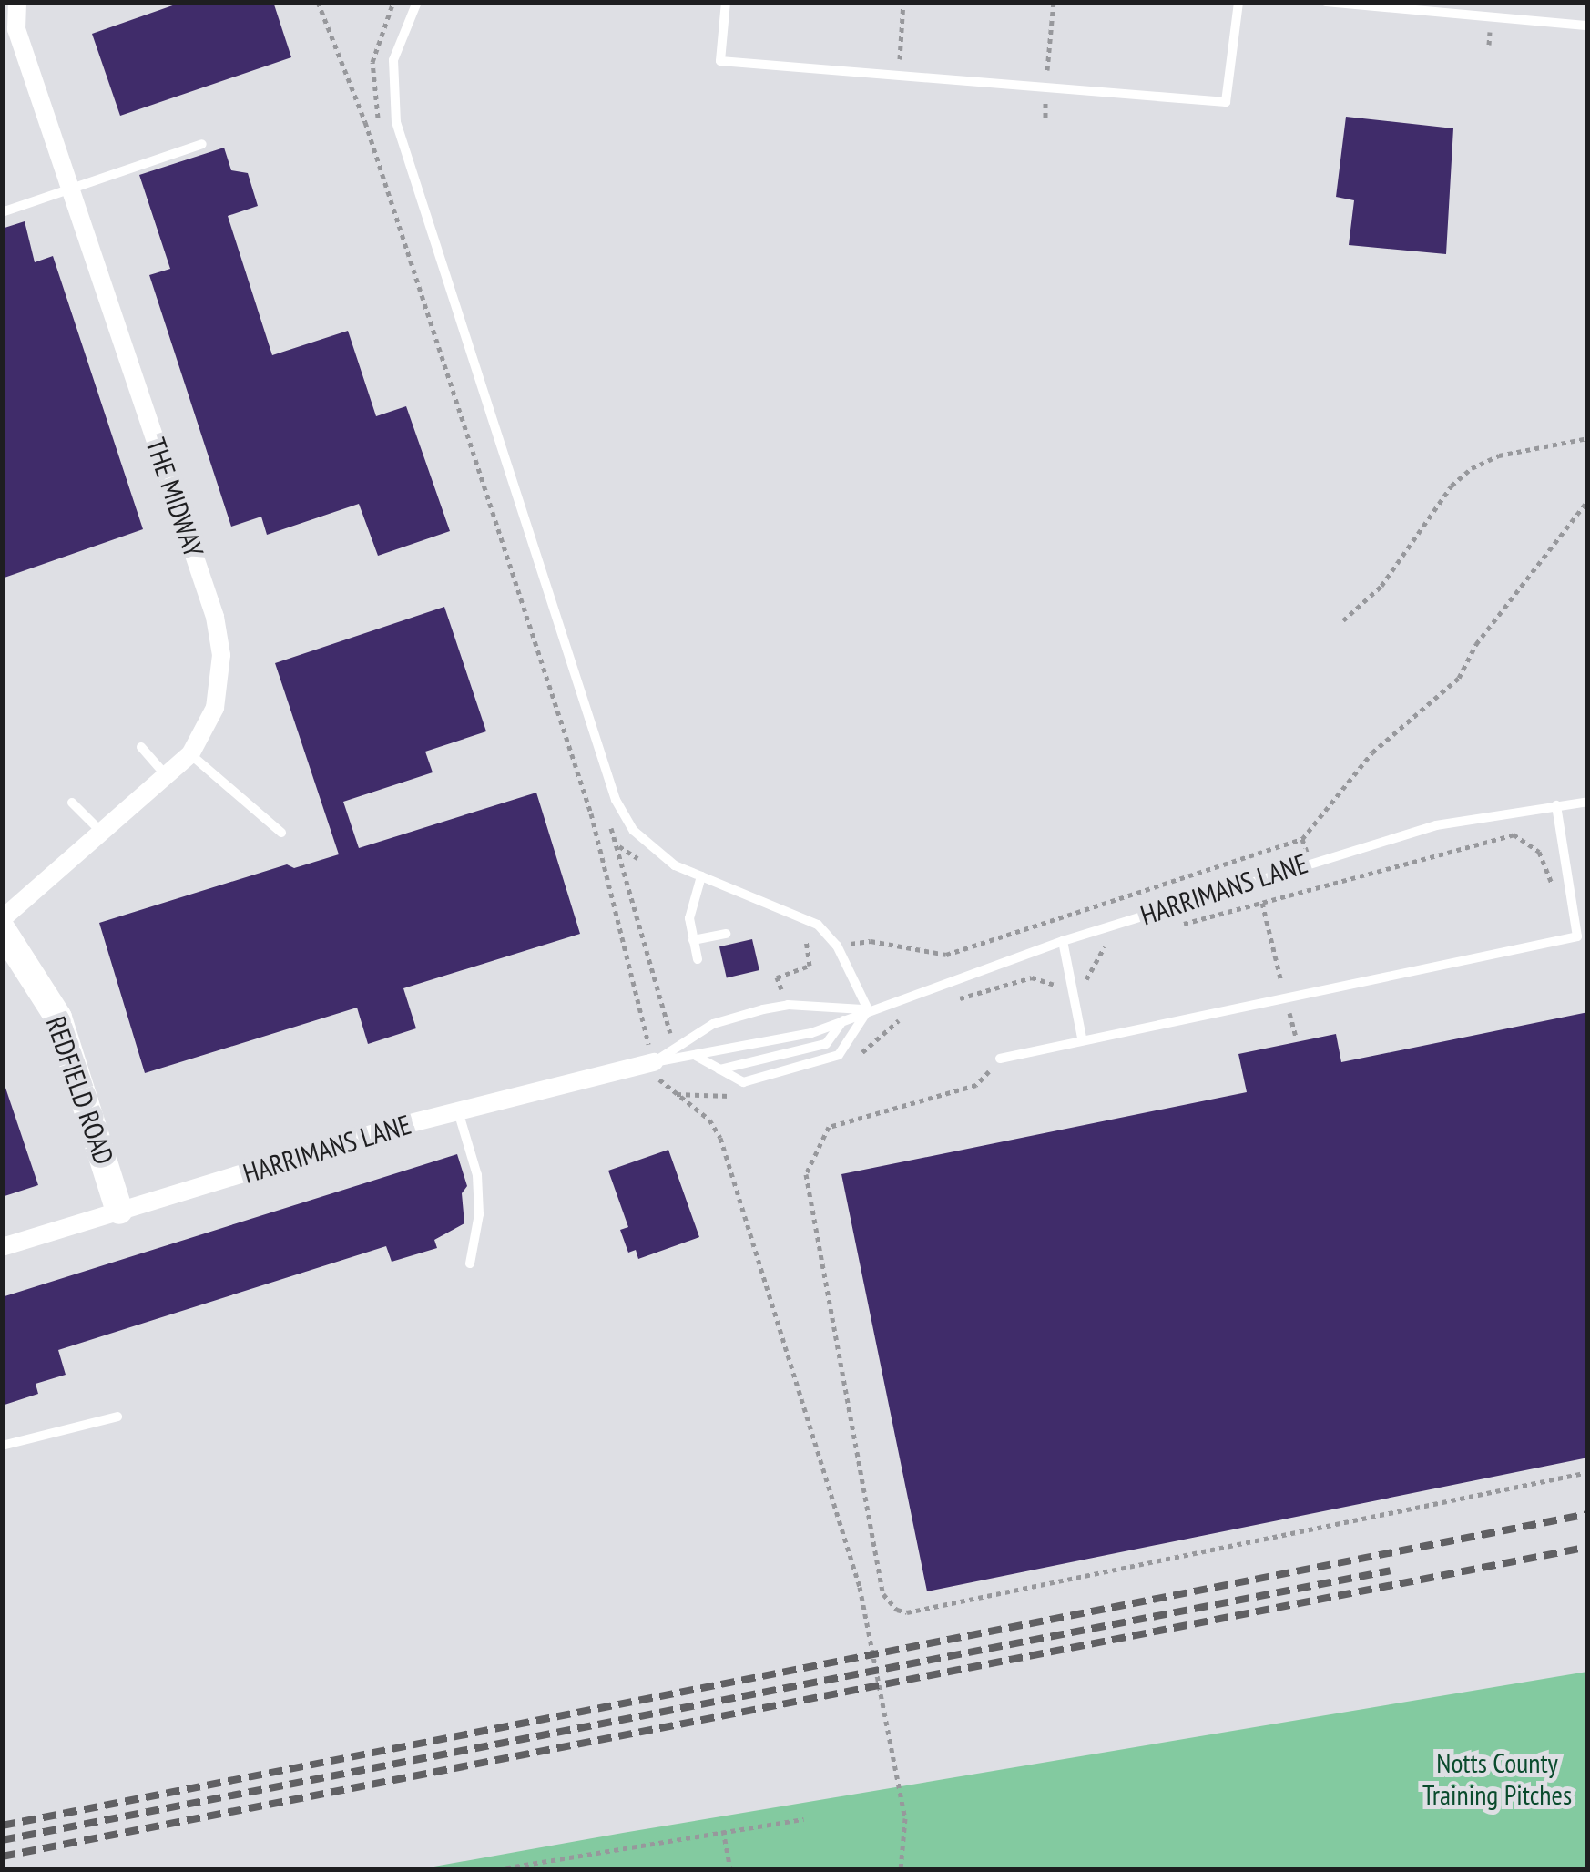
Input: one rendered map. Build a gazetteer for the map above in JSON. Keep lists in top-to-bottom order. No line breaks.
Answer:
{"streets":{"street":["THE MIDWAY","HARRIMANS LANE","REDFIELD ROAD"]},"crossings":[["HARRIMANS LANE","REDFIELD ROAD"]],"parks":["Notts County Training Pitches"]}
